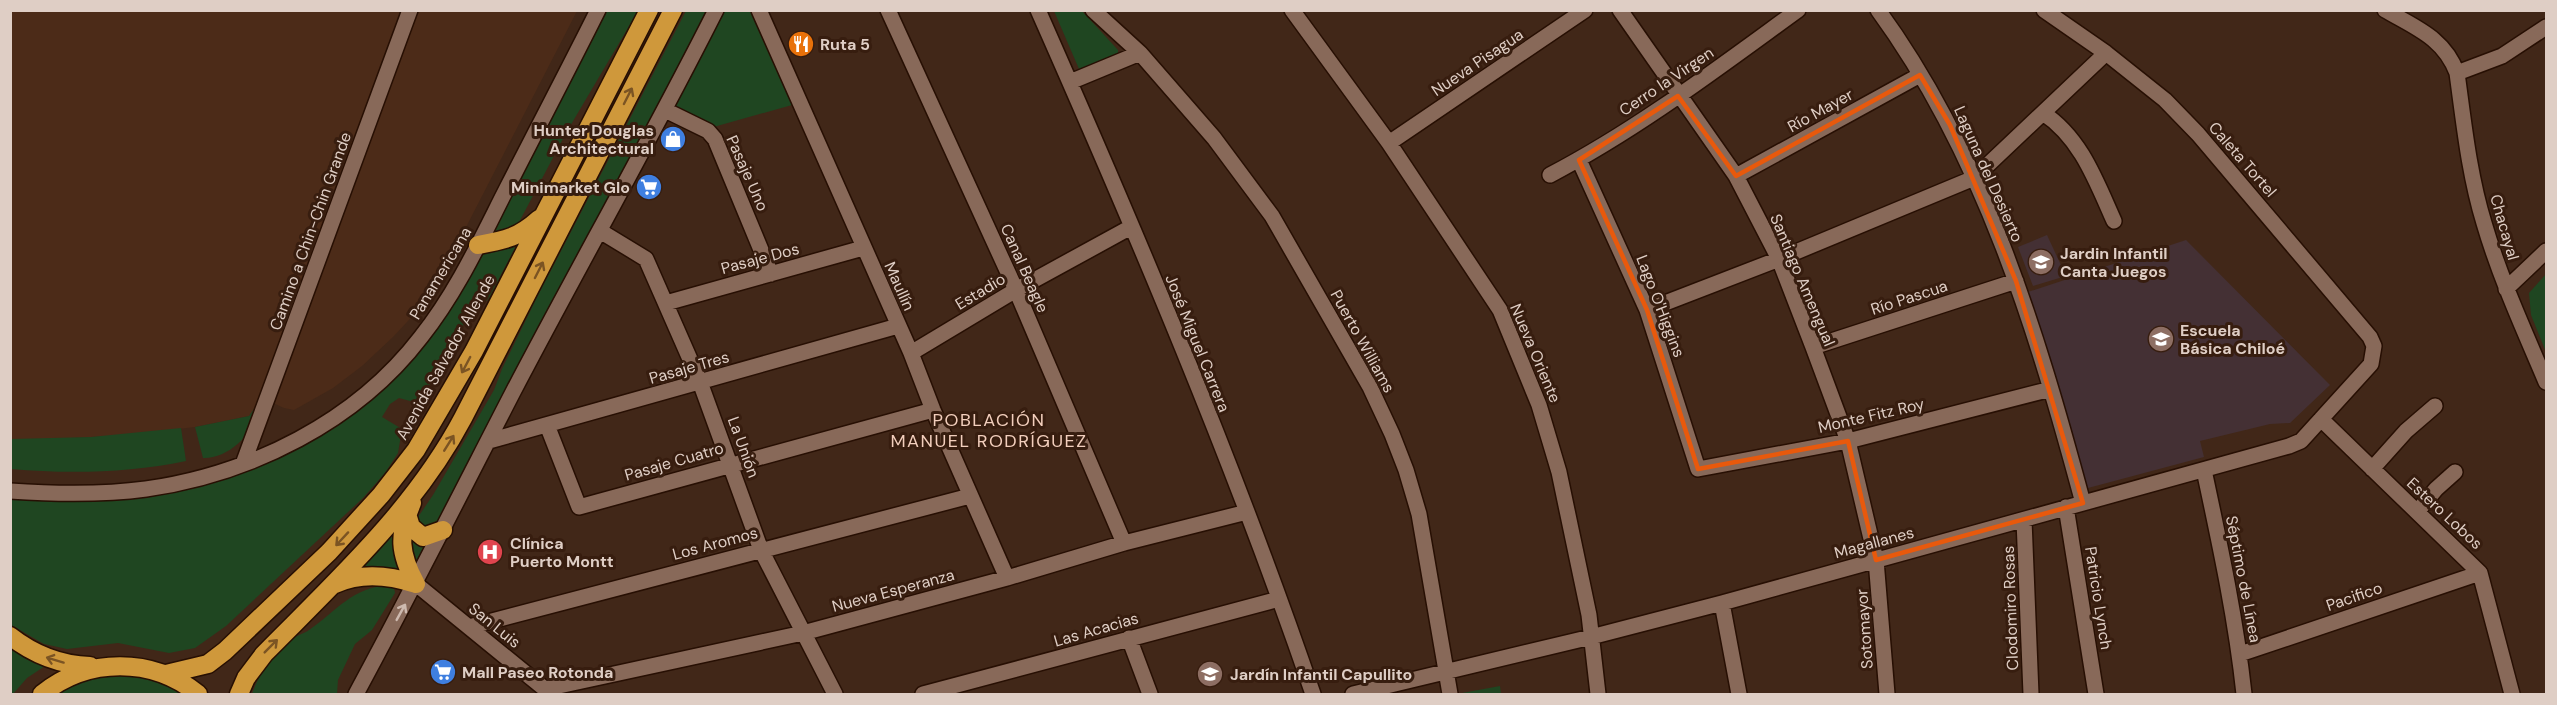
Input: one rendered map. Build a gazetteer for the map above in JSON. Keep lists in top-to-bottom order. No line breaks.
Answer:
{"streets":{"highway":["Avenida Salvador Allende"],"street":["Nueva Pisagua","Cerro la Virgen","Río Mayer","Caleta Tortel","Pasaje Uno","Laguna del Desierto","Chacayal","Camino a Chin-Chin Grande","Pasaje Dos","Canal Beagle","Panamericana","Santiago Amengual","Maullín","Estadio","Río Pascua","Lago O'Higgins","Puerto Williams","José Miguel Carrera","Nueva Oriente","Pasaje Tres","Monte Fitz Roy","La Unión","Pasaje Cuatro","Estero Lobos","Magallanes","Los Aromos","Séptimo de Línea","Nueva Esperanza","Pacifico","Patricio Lynch","Clodomiro Rosas","San Luis","Las Acacias","Sotomayor"]},"crossings":[["Nueva Pisagua","Nueva Oriente"],["Cerro la Virgen","Santiago Amengual"],["Cerro la Virgen","Lago O'Higgins"],["Río Mayer","Laguna del Desierto"],["Río Mayer","Santiago Amengual"],["Caleta Tortel","Magallanes"],["Pasaje Uno","Pasaje Dos"],["Laguna del Desierto","Río Pascua"],["Laguna del Desierto","Monte Fitz Roy"],["Laguna del Desierto","Magallanes"],["Camino a Chin-Chin Grande","Panamericana"],["Pasaje Dos","Maullín"],["Pasaje Dos","La Unión"],["Canal Beagle","Estadio"],["Canal Beagle","Nueva Esperanza"],["Santiago Amengual","Río Pascua"],["Santiago Amengual","Monte Fitz Roy"],["Santiago Amengual","Magallanes"],["Santiago Amengual","Sotomayor"],["Maullín","Estadio"],["Maullín","Pasaje Tres"],["Maullín","Pasaje Cuatro"],["Maullín","Los Aromos"],["Maullín","Nueva Esperanza"],["Estadio","José Miguel Carrera"],["Lago O'Higgins","Monte Fitz Roy"],["Puerto Williams","Magallanes"],["José Miguel Carrera","Nueva Esperanza"],["José Miguel Carrera","Las Acacias"],["Nueva Oriente","Magallanes"],["Pasaje Tres","La Unión"],["Pasaje Tres","Pasaje Cuatro"],["La Unión","Pasaje Cuatro"],["La Unión","Los Aromos"],["La Unión","Nueva Esperanza"],["Estero Lobos","Magallanes"],["Estero Lobos","Pacifico"],["Magallanes","Séptimo de Línea"],["Magallanes","Patricio Lynch"],["Magallanes","Clodomiro Rosas"],["Magallanes","Sotomayor"],["Los Aromos","San Luis"],["Séptimo de Línea","Pacifico"],["Nueva Esperanza","San Luis"]],"districts":["POBLACIÓN MANUEL RODRÍGUEZ"],"places":{"restaurant":["Ruta 5"],"shop":["Hunter Douglas Architectural"],"supermarket":["Minimarket Glo","Mall Paseo Rotonda"],"school or university":["Jardin Infantil Canta Juegos","Escuela Básica Chiloé","Jardín Infantil Capullito"],"hospital":["Clínica Puerto Montt"]}}
